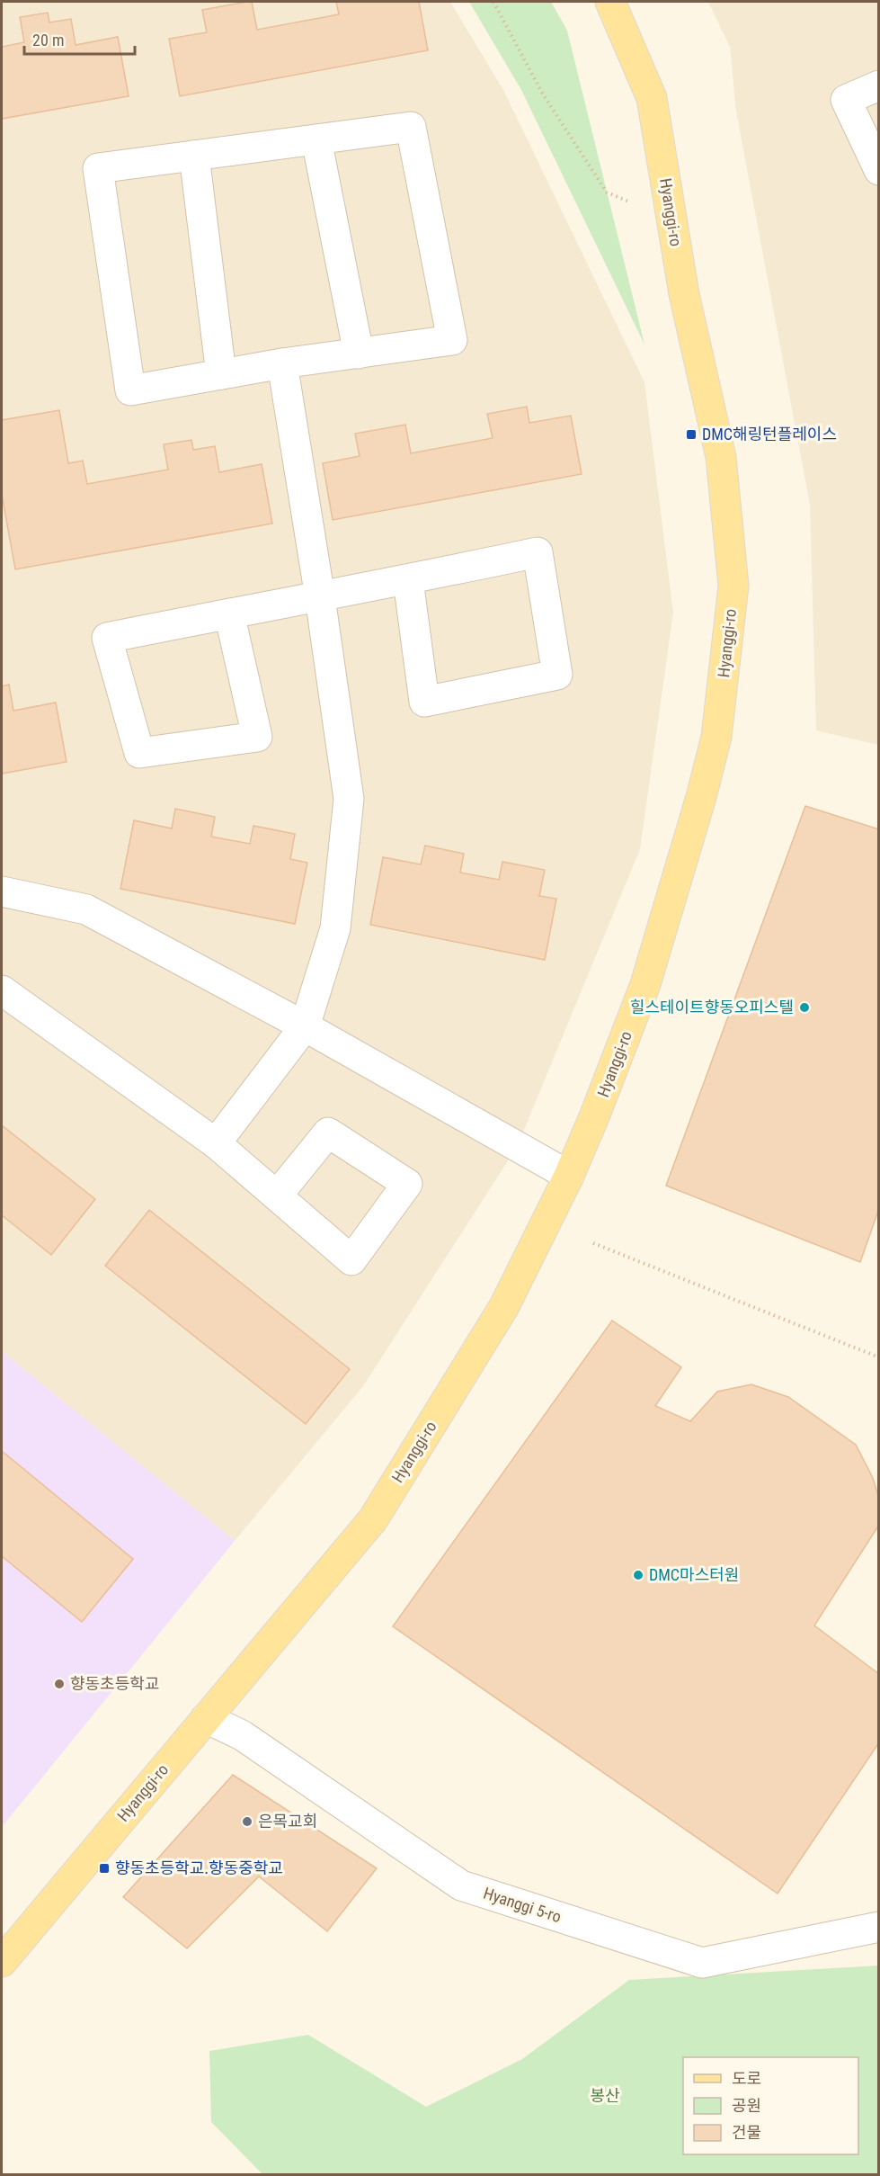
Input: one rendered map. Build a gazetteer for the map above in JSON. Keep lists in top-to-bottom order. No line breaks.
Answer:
{"streets":{"main road":["Hyanggi-ro"],"street":["Hyanggi 5-ro"]},"crossings":[["Hyanggi-ro","Hyanggi 5-ro"]],"parks":["봉산"],"places":{"transit":["DMC해링턴플레이스","향동초등학교.향동중학교"],"other":["힐스테이트향동오피스텔","DMC마스터원","향동초등학교","은목교회"]},"legend":["도로","공원","건물"],"scale_bar":"20 m"}
